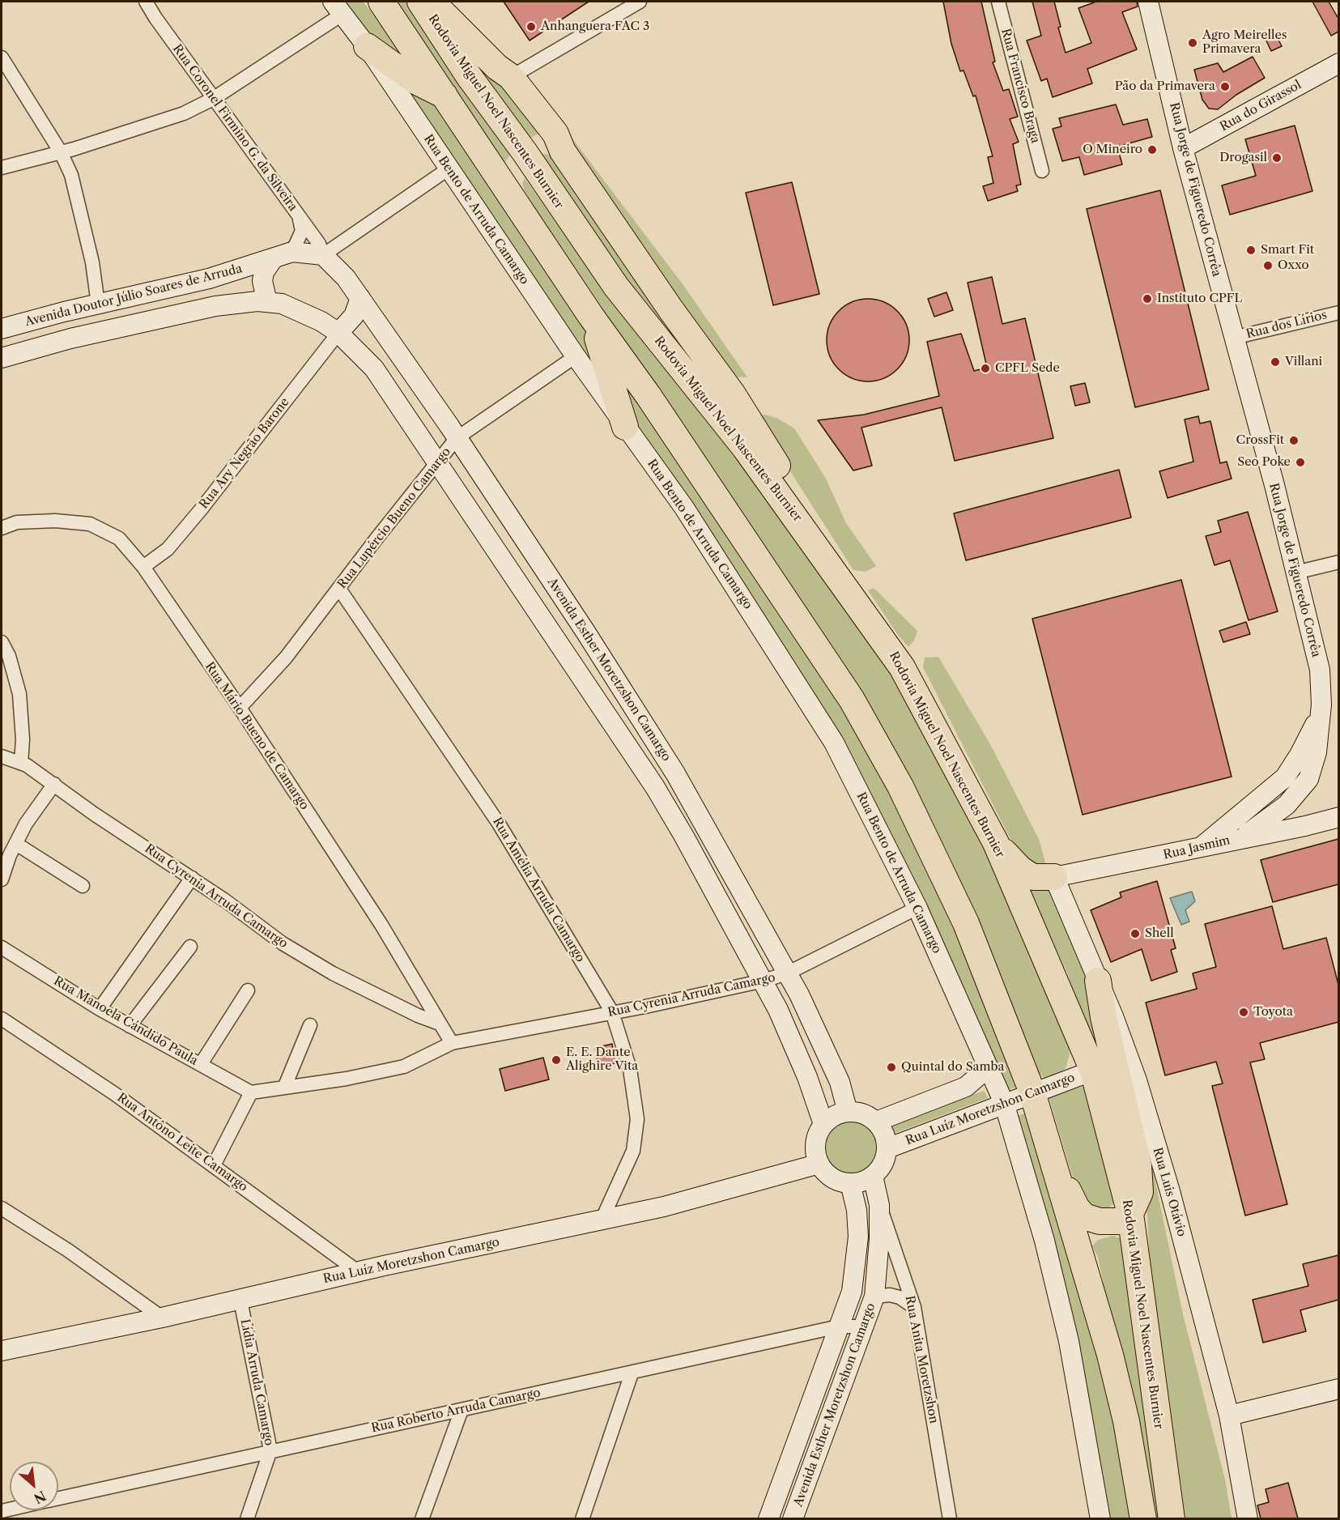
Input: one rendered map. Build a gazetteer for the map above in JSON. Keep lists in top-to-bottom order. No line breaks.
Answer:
{"streets":{"highway":["Rodovia Miguel Noel Nascentes Burnier"],"main road":["Rua do Girassol","Rua Jorge de Figueredo Corrêa","Rua Bento de Arruda Camargo","Avenida Doutor Júlio Soares de Arruda","Avenida Esther Moretzshon Camargo","Rua Jasmim","Rua Luíz Moretzshon Camargo","Rua Luis Otávio"],"street":["Rua Francisco Braga","Rua Coronel Firmino G. da Silveira","Rua dos Lírios","Rua Ary Negrão Barone","Rua Lupércio Bueno Camargo","Rua Mário Bueno de Camargo","Rua Amélia Arruda Camargo","Rua Cyrenia Arruda Camargo","Rua Manoela Cándido Paula","Rua Antôno Leite Camargo","Rua Anita Moretzshon","Lídia Arruda Camargo","Rua Roberto Arruda Camargo"]},"crossings":[["Rua do Girassol","Rua Jorge de Figueredo Corrêa"],["Rodovia Miguel Noel Nascentes Burnier","Rua Luíz Moretzshon Camargo"],["Rua Coronel Firmino G. da Silveira","Avenida Doutor Júlio Soares de Arruda"],["Rua Coronel Firmino G. da Silveira","Avenida Esther Moretzshon Camargo"],["Rua Jorge de Figueredo Corrêa","Rua dos Lírios"],["Rua Jorge de Figueredo Corrêa","Rua Jasmim"],["Rua Bento de Arruda Camargo","Rua Lupércio Bueno Camargo"],["Rua Bento de Arruda Camargo","Rua Cyrenia Arruda Camargo"],["Rua Bento de Arruda Camargo","Rua Luíz Moretzshon Camargo"],["Avenida Doutor Júlio Soares de Arruda","Avenida Esther Moretzshon Camargo"],["Rua Ary Negrão Barone","Rua Mário Bueno de Camargo"],["Rua Lupércio Bueno Camargo","Avenida Esther Moretzshon Camargo"],["Rua Lupércio Bueno Camargo","Rua Mário Bueno de Camargo"],["Rua Lupércio Bueno Camargo","Rua Amélia Arruda Camargo"],["Avenida Esther Moretzshon Camargo","Rua Cyrenia Arruda Camargo"],["Avenida Esther Moretzshon Camargo","Rua Luíz Moretzshon Camargo"],["Avenida Esther Moretzshon Camargo","Rua Anita Moretzshon"],["Avenida Esther Moretzshon Camargo","Rua Roberto Arruda Camargo"],["Rua Mário Bueno de Camargo","Rua Cyrenia Arruda Camargo"],["Rua Jasmim","Rua Luis Otávio"],["Rua Amélia Arruda Camargo","Rua Cyrenia Arruda Camargo"],["Rua Amélia Arruda Camargo","Rua Luíz Moretzshon Camargo"],["Rua Cyrenia Arruda Camargo","Rua Manoela Cándido Paula"],["Rua Luíz Moretzshon Camargo","Rua Antôno Leite Camargo"],["Rua Luíz Moretzshon Camargo","Lídia Arruda Camargo"],["Lídia Arruda Camargo","Rua Roberto Arruda Camargo"]],"places":["Anhanguera FAC 3","Agro Meirelles Primavera","Pão da Primavera","O Mineiro","Drogasil","Smart Fit","Oxxo","Instituto CPFL","Villani","CPFL Sede","CrossFit","Seo Poke","Shell","Toyota","E. E. Dante Alighire Vita","Quintal do Samba"],"north":"bottom right"}
